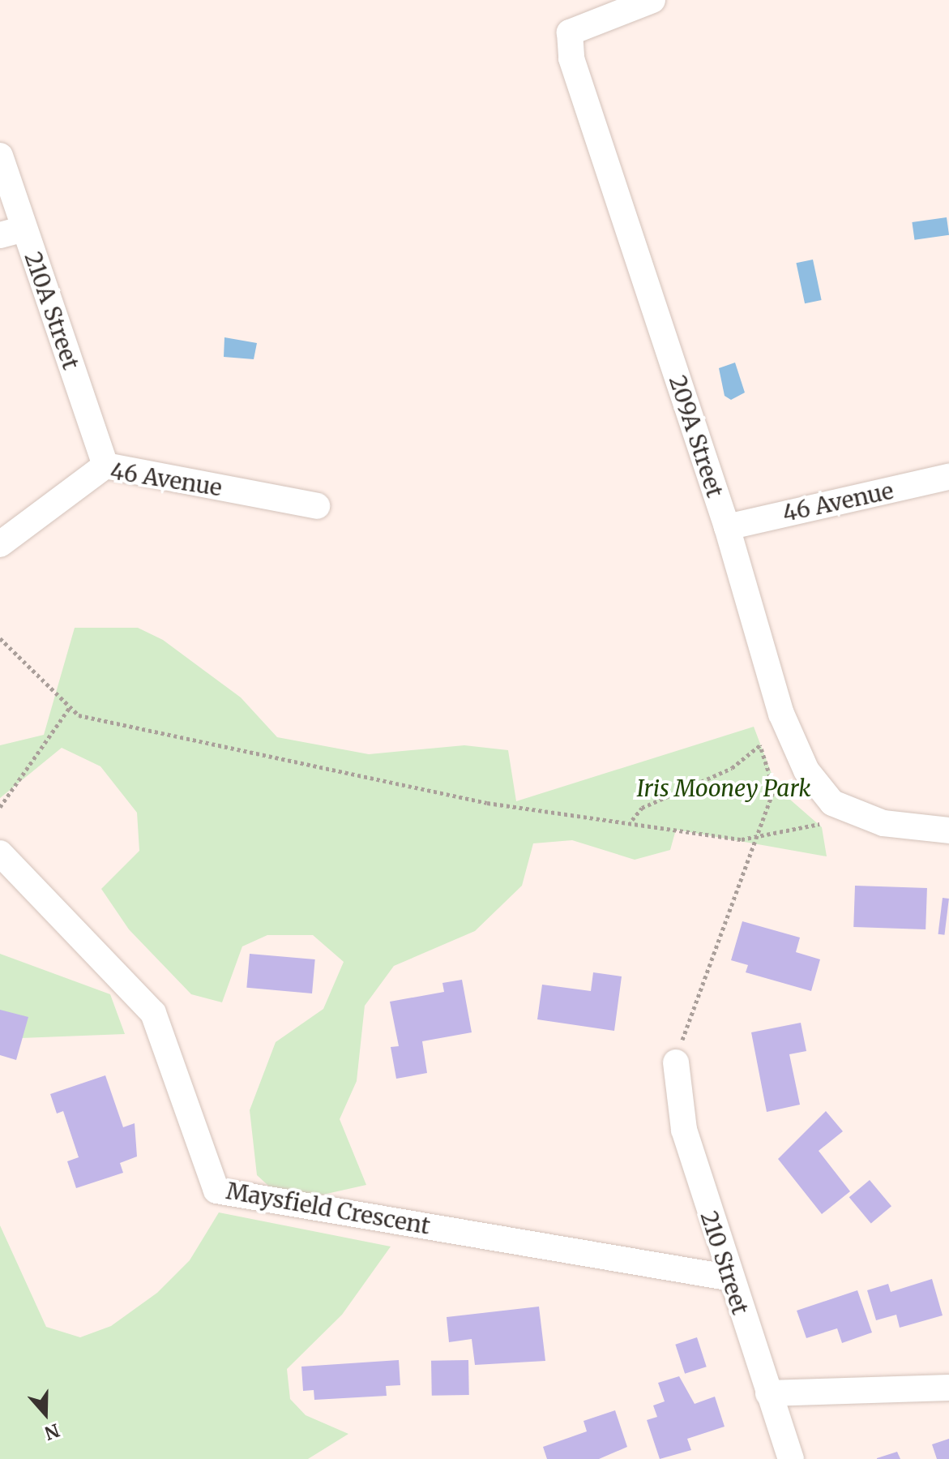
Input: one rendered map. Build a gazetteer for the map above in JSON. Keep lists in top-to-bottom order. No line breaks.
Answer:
{"streets":{"street":["210A Street","209A Street","46 Avenue","Maysfield Crescent","210 Street"]},"crossings":[["210A Street","46 Avenue"],["209A Street","46 Avenue"],["Maysfield Crescent","210 Street"]],"parks":["Iris Mooney Park"],"north":"bottom"}
